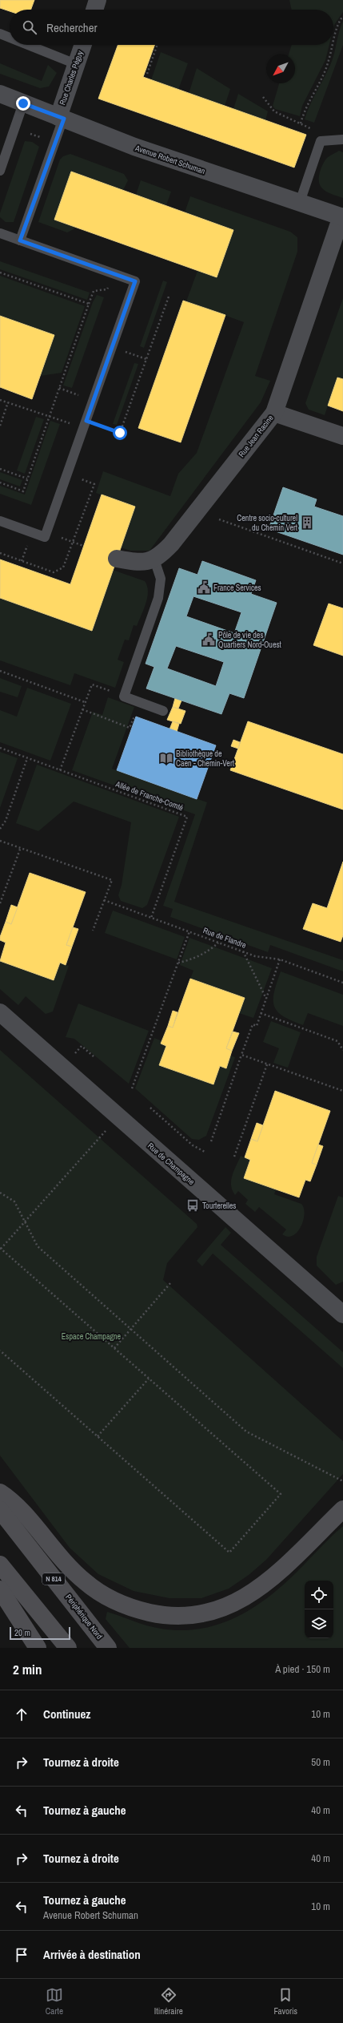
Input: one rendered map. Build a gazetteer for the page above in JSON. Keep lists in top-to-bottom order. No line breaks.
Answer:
{"streets":{"highway":["N 814","Périphérique Nord"],"street":["Rue Charles Péguy","Avenue Robert Schuman","Rue Jean Racine","Rue de Champagne"],"path":["Allée de Franche-Comté","Rue de Flandre"]},"crossings":[["Rue Charles Péguy","Avenue Robert Schuman"],["Avenue Robert Schuman","Rue Jean Racine"],["Allée de Franche-Comté","Rue de Flandre"]],"parks":["Espace Champagne"],"places":{"building":["Centre socio-culturel du Chemin Vert"],"public building":["France Services","Pôle de vie des Quartiers Nord-Ouest"],"library":["Bibliothèque de Caen - Chemin-Vert"],"bus stop":["Tourterelles"]},"scale_bar":"20 m","north":"bottom left","page":{"search":"Rechercher","scale":"20 m","heading":["2 min","À pied · 150 m"],"list":[["Continuez","10 m"],["Tournez à droite","50 m"],["Tournez à gauche","40 m"],["Tournez à droite","40 m"],["Tournez à gauche","Avenue Robert Schuman","10 m"],"Arrivée à destination"],"nav":["Carte","Itinéraire","Favoris"]}}
